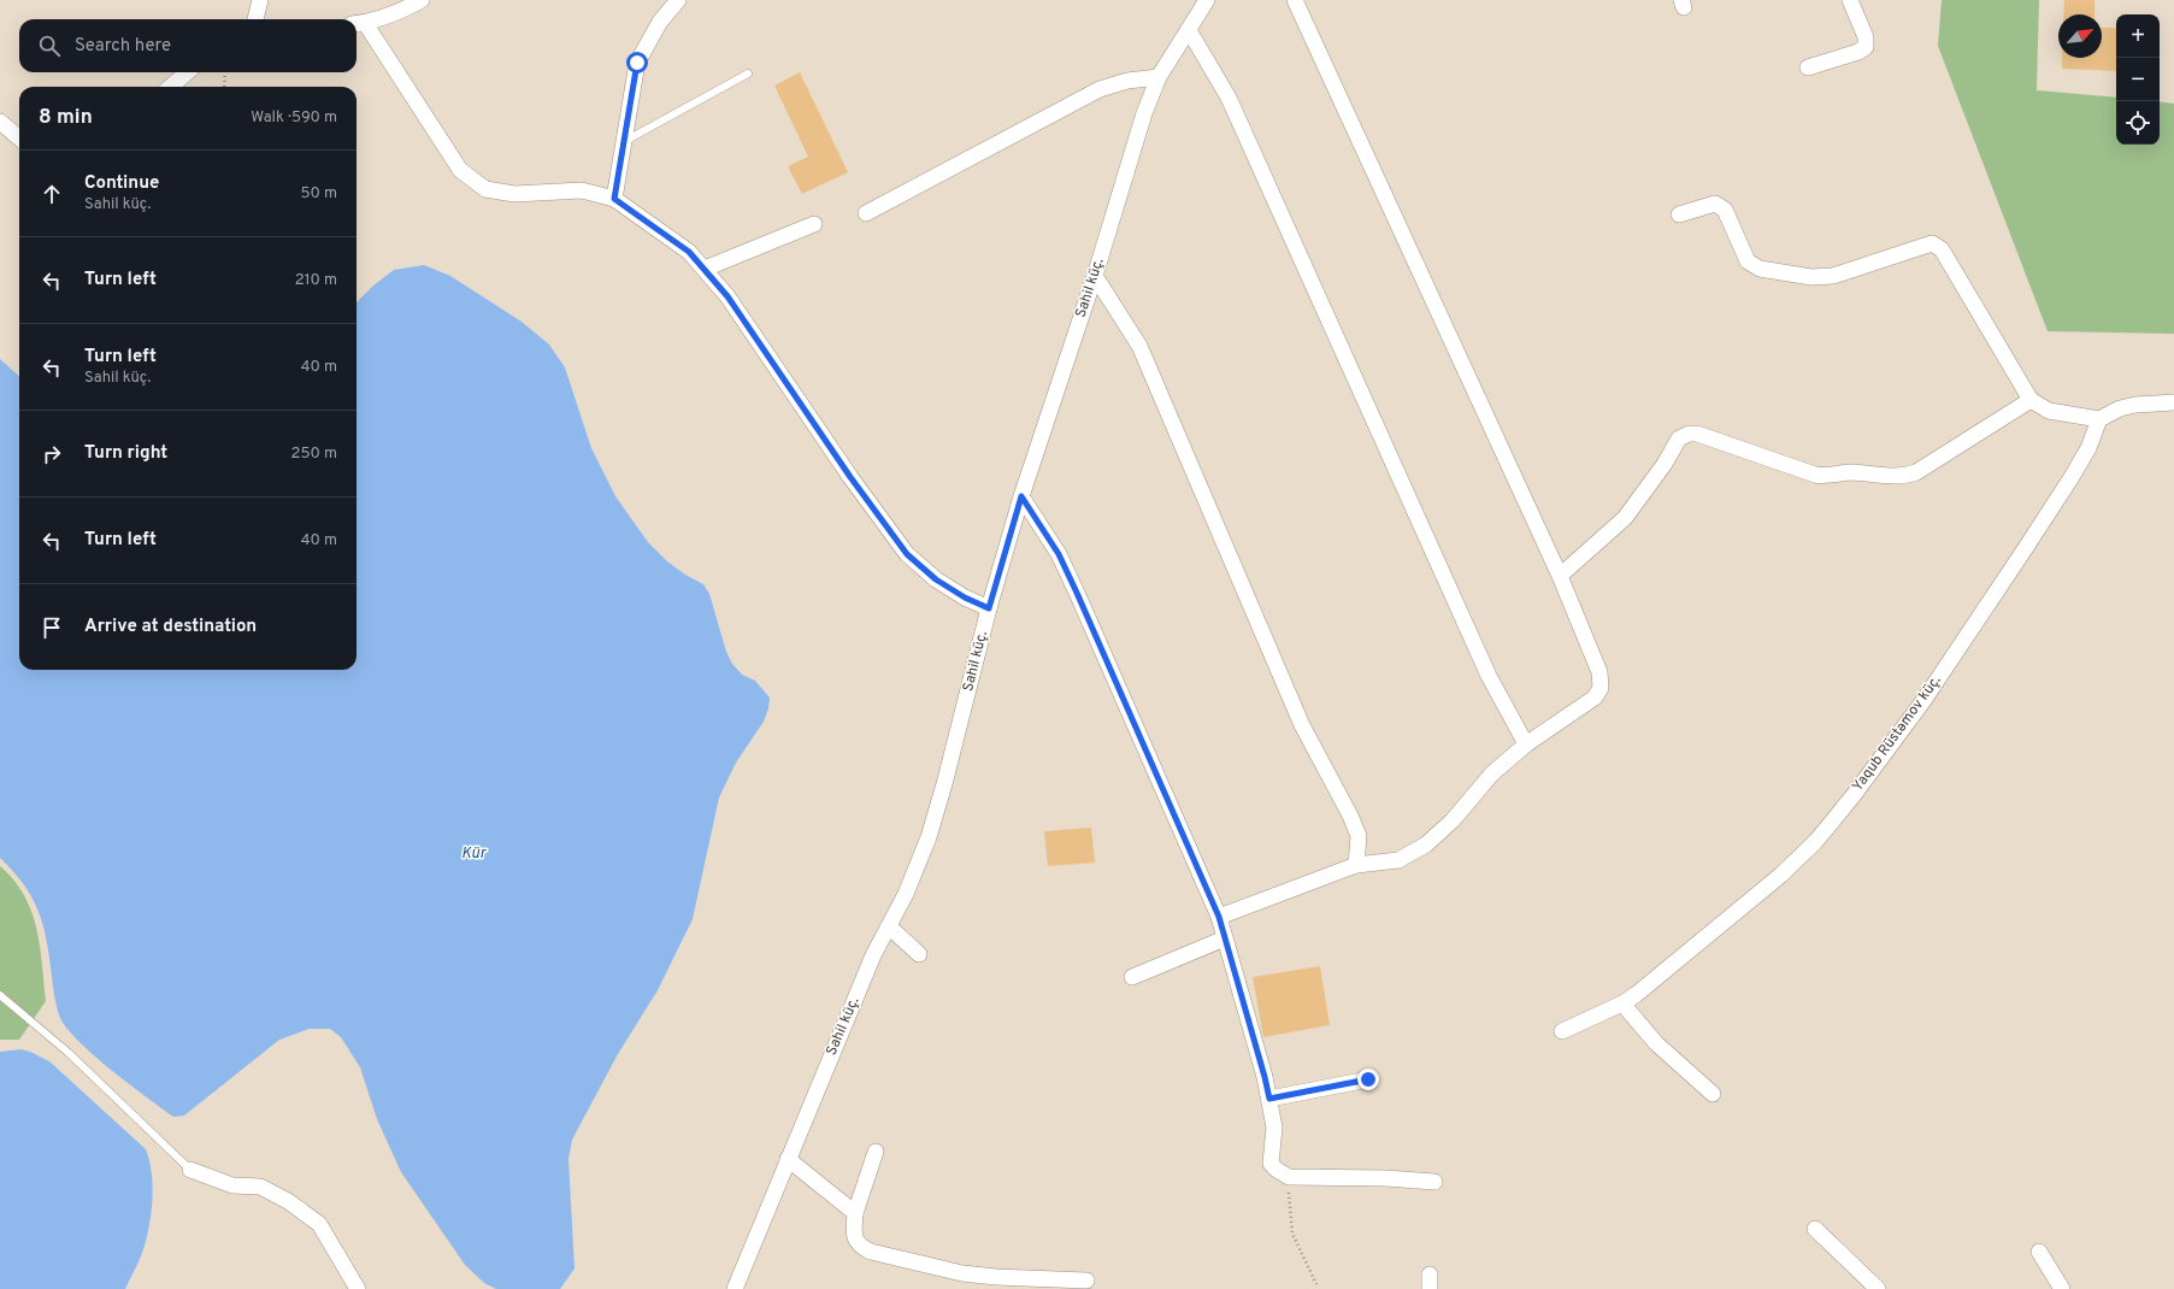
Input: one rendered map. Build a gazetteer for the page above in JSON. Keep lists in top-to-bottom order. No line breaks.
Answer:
{"streets":{"street":["Sahil küç.","Yaqub Rüstəmov küç."]},"water":["Kür"],"north":"top right","page":{"map_buttons":["+","−"],"search":"Search here","heading":["8 min","Walk · 590 m"],"list":[["Continue","Sahil küç.","50 m"],["Turn left","210 m"],["Turn left","Sahil küç.","40 m"],["Turn right","250 m"],["Turn left","40 m"],"Arrive at destination"]}}
